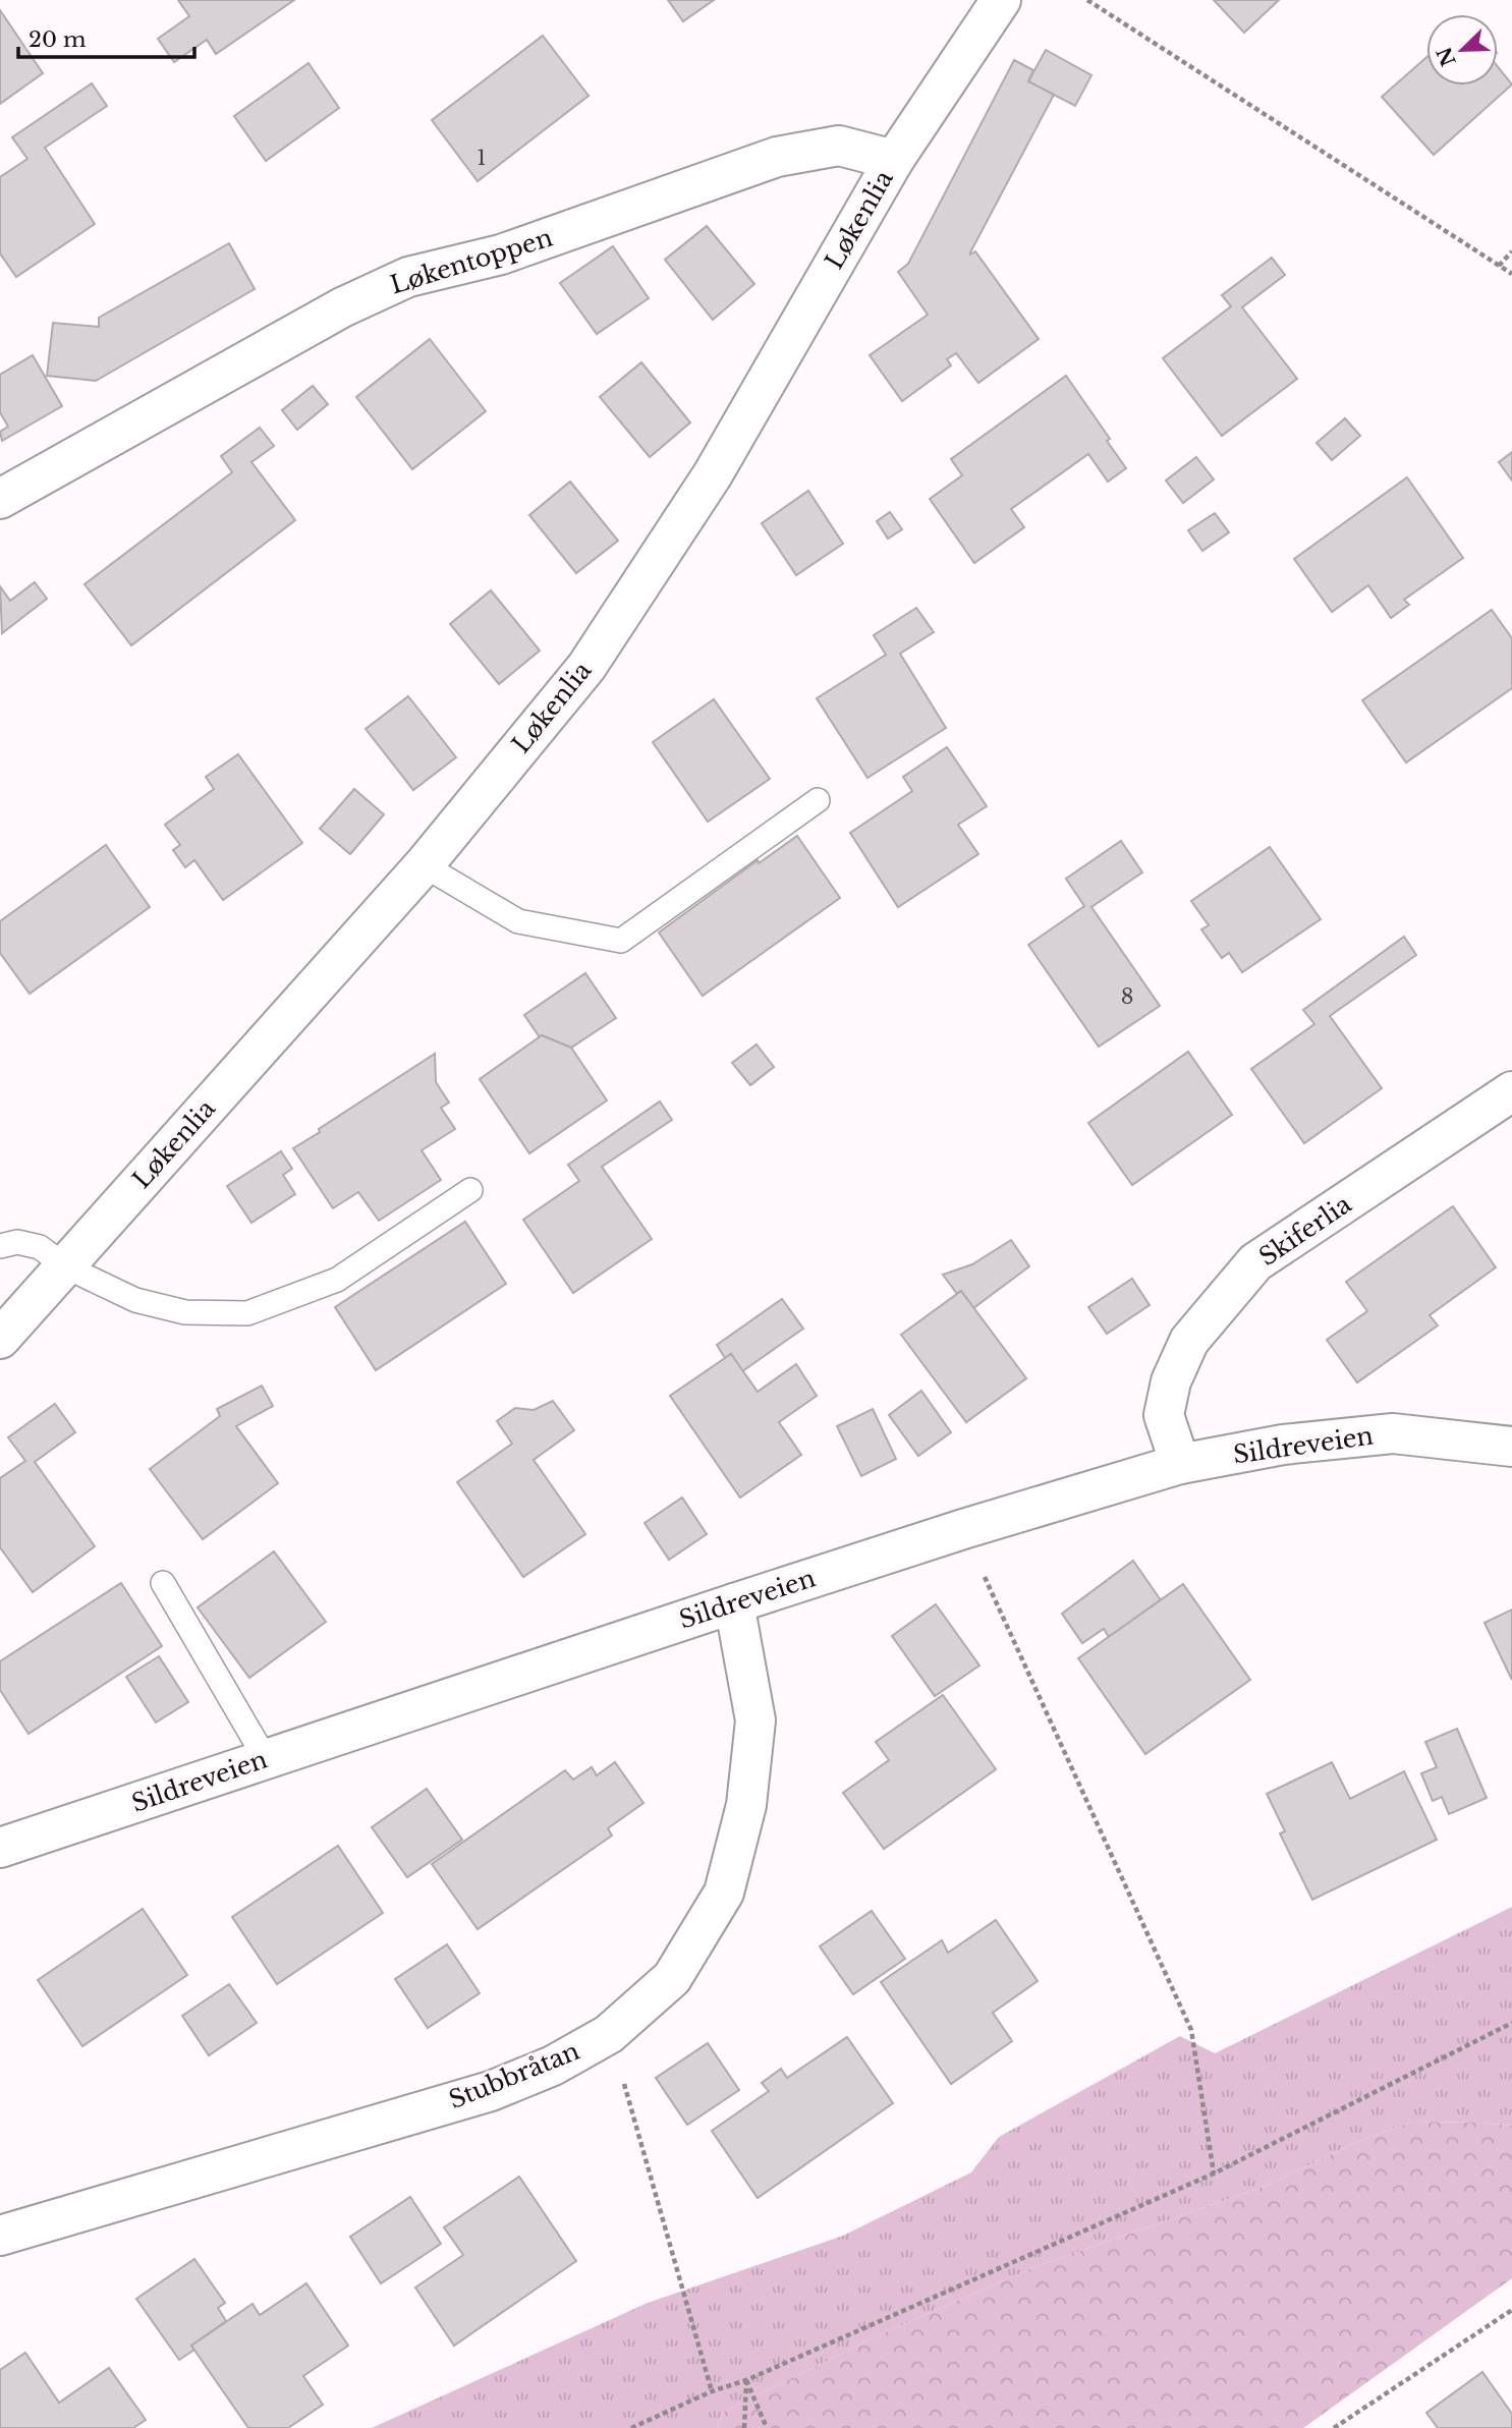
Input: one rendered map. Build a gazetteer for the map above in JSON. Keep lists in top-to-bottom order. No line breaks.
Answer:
{"streets":{"street":["Løkenlia","Løkentoppen","Skiferlia","Sildreveien","Stubbråtan"]},"crossings":[["Løkenlia","Løkentoppen"],["Skiferlia","Sildreveien"],["Sildreveien","Stubbråtan"]],"house_numbers":["1","8"],"scale_bar":"20 m","north":"bottom left"}
